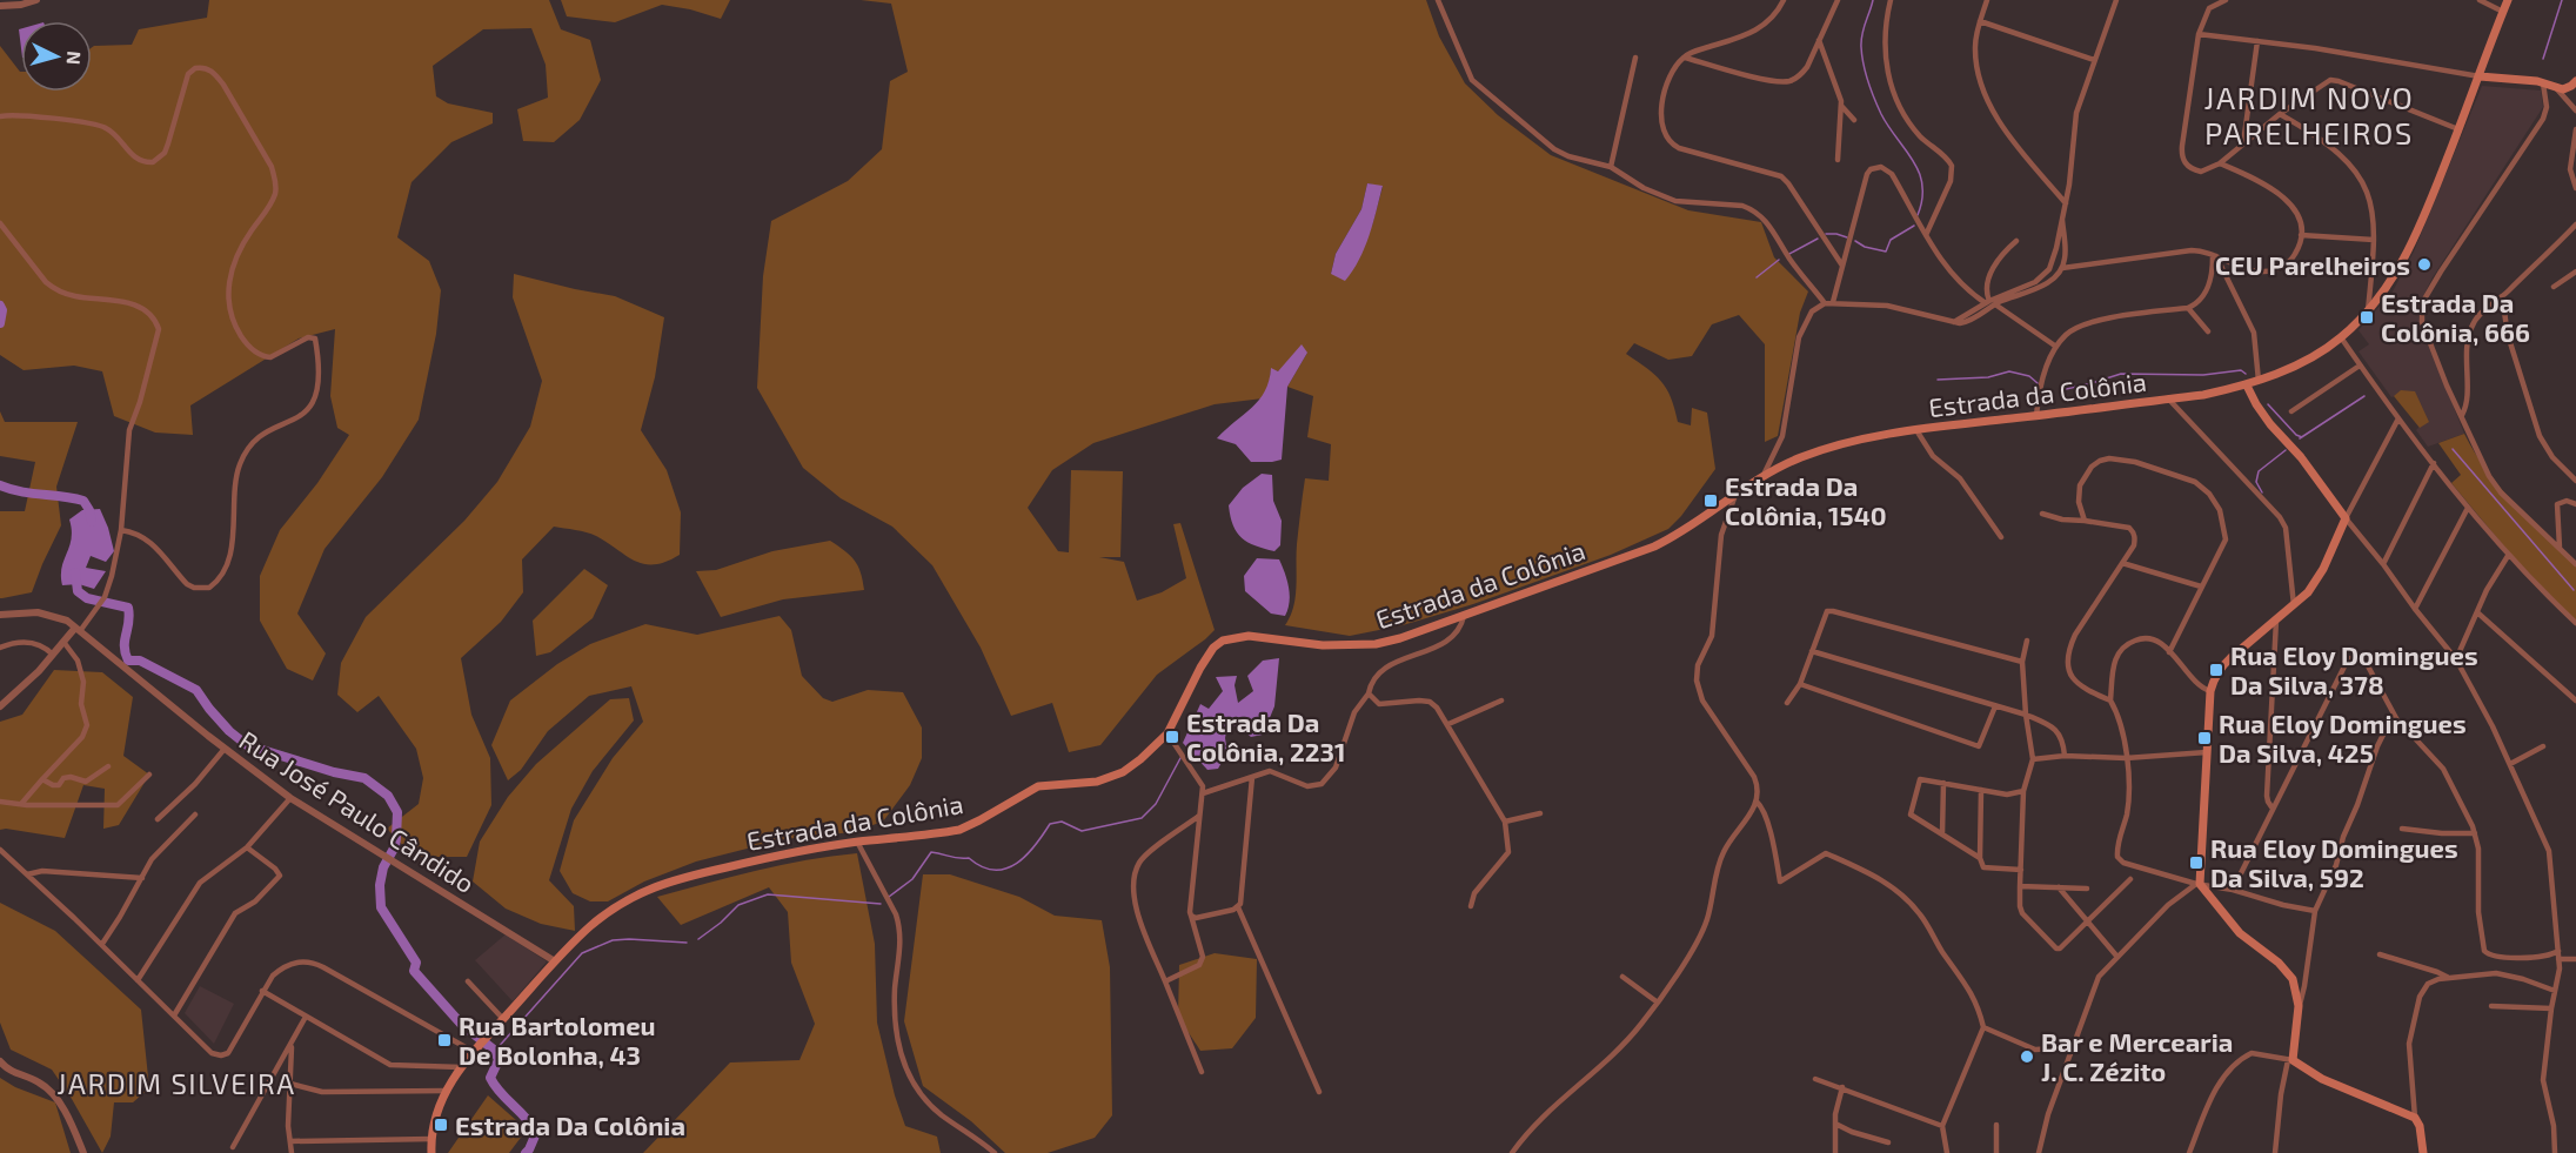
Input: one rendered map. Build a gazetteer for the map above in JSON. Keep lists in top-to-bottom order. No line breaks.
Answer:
{"streets":{"main road":["Estrada da Colônia"],"street":["Rua José Paulo Cândido"]},"crossings":[["Estrada da Colônia","Rua José Paulo Cândido"]],"districts":["JARDIM NOVO PARELHEIROS","JARDIM SILVEIRA"],"places":{"other":["CEU Parelheiros","Bar e Mercearia J. C. Zézito"],"transit":["Estrada Da Colônia, 666","Estrada Da Colônia, 1540","Rua Eloy Domingues Da Silva, 378","Estrada Da Colônia, 2231","Rua Eloy Domingues Da Silva, 425","Rua Eloy Domingues Da Silva, 592","Rua Bartolomeu De Bolonha, 43","Estrada Da Colônia"]},"north":"right"}
